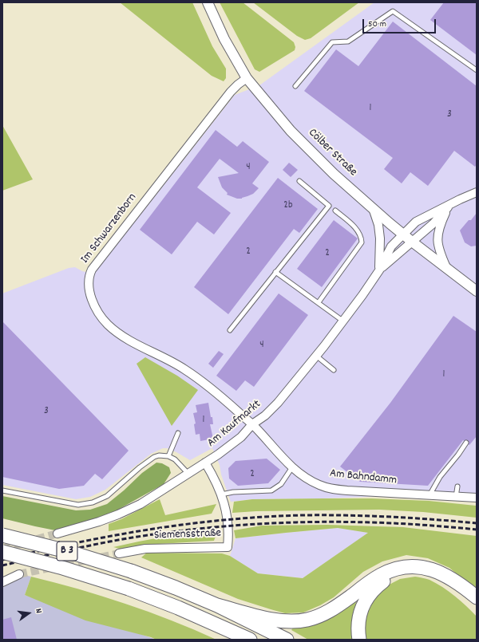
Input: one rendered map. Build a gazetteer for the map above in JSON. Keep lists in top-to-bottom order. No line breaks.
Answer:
{"streets":{"highway":["B 3"],"street":["Cölber Straße","Im Schwarzenborn","Am Kaufmarkt","Am Bahndamm","Siemensstraße"]},"crossings":[["Cölber Straße","Im Schwarzenborn"],["Cölber Straße","Am Kaufmarkt"],["Im Schwarzenborn","Am Kaufmarkt"],["Im Schwarzenborn","Am Bahndamm"],["Am Kaufmarkt","Am Bahndamm"],["Am Kaufmarkt","Siemensstraße"]],"house_numbers":["1","3","4","2b","2","2","4","1","3","1","2"],"scale_bar":"50 m","north":"right"}
